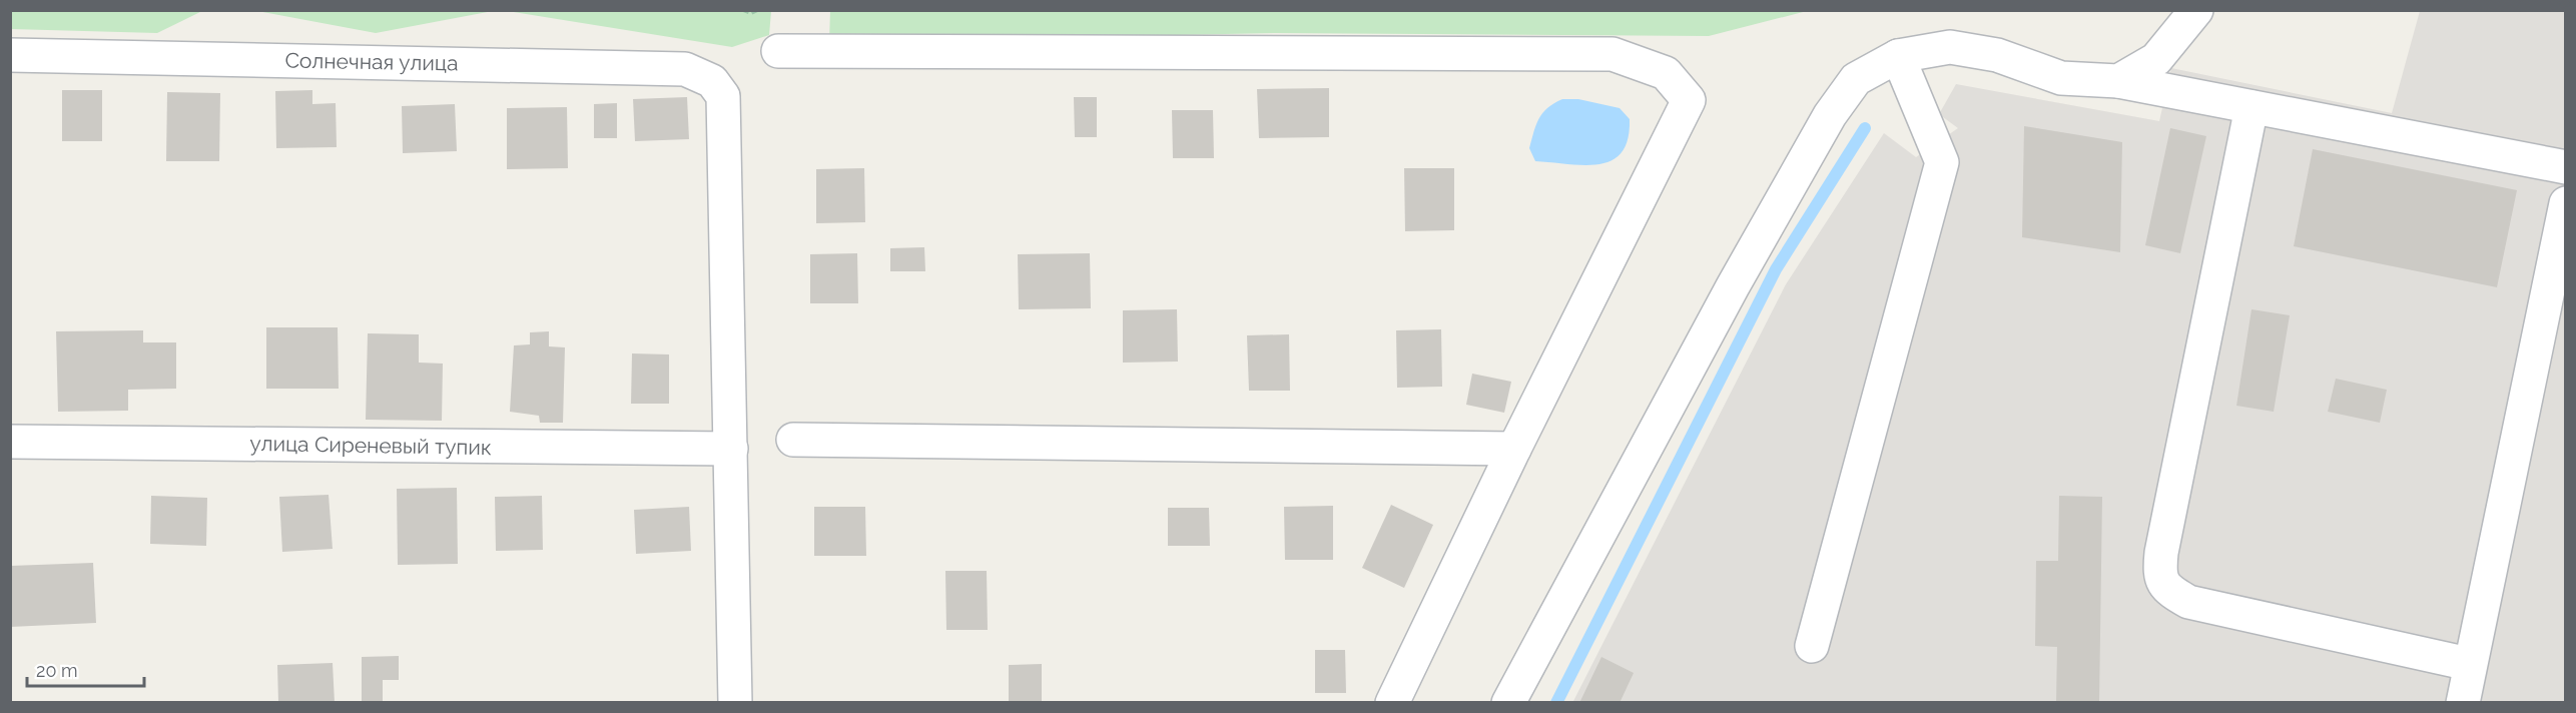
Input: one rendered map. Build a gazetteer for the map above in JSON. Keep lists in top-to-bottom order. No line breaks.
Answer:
{"streets":{"street":["Солнечная улица","улица Сиреневый тупик"]},"crossings":[["Солнечная улица","улица Сиреневый тупик"]],"scale_bar":"20 m"}
